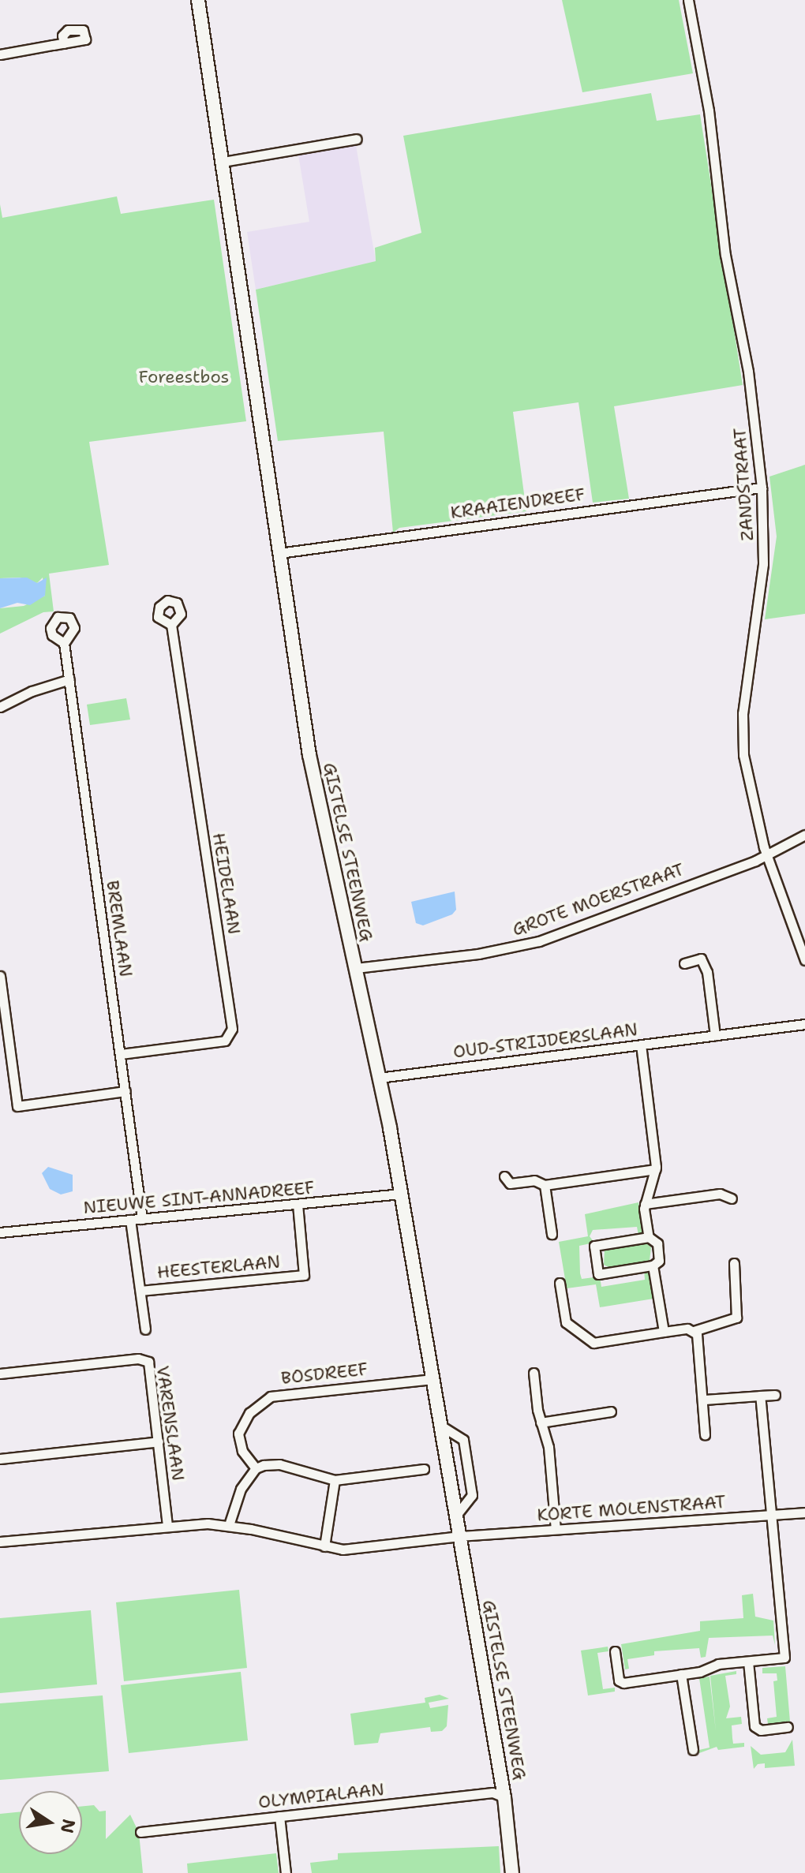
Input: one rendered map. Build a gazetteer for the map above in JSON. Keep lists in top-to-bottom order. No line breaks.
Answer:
{"streets":{"main road":["GISTELSE STEENWEG"],"street":["ZANDSTRAAT","KRAAIENDREEF","HEIDELAAN","GROTE MOERSTRAAT","BREMLAAN","OUD-STRIJDERSLAAN","NIEUWE SINT-ANNADREEF","HEESTERLAAN","BOSDREEF","VARENSLAAN","KORTE MOLENSTRAAT","OLYMPIALAAN"]},"crossings":[["ZANDSTRAAT","KRAAIENDREEF"],["ZANDSTRAAT","GROTE MOERSTRAAT"],["KRAAIENDREEF","GISTELSE STEENWEG"],["GISTELSE STEENWEG","GROTE MOERSTRAAT"],["GISTELSE STEENWEG","OUD-STRIJDERSLAAN"],["GISTELSE STEENWEG","NIEUWE SINT-ANNADREEF"],["GISTELSE STEENWEG","BOSDREEF"],["GISTELSE STEENWEG","KORTE MOLENSTRAAT"],["GISTELSE STEENWEG","OLYMPIALAAN"],["HEIDELAAN","BREMLAAN"],["BREMLAAN","NIEUWE SINT-ANNADREEF"],["NIEUWE SINT-ANNADREEF","HEESTERLAAN"],["VARENSLAAN","KORTE MOLENSTRAAT"]],"parks":["Foreestbos"],"north":"right"}
